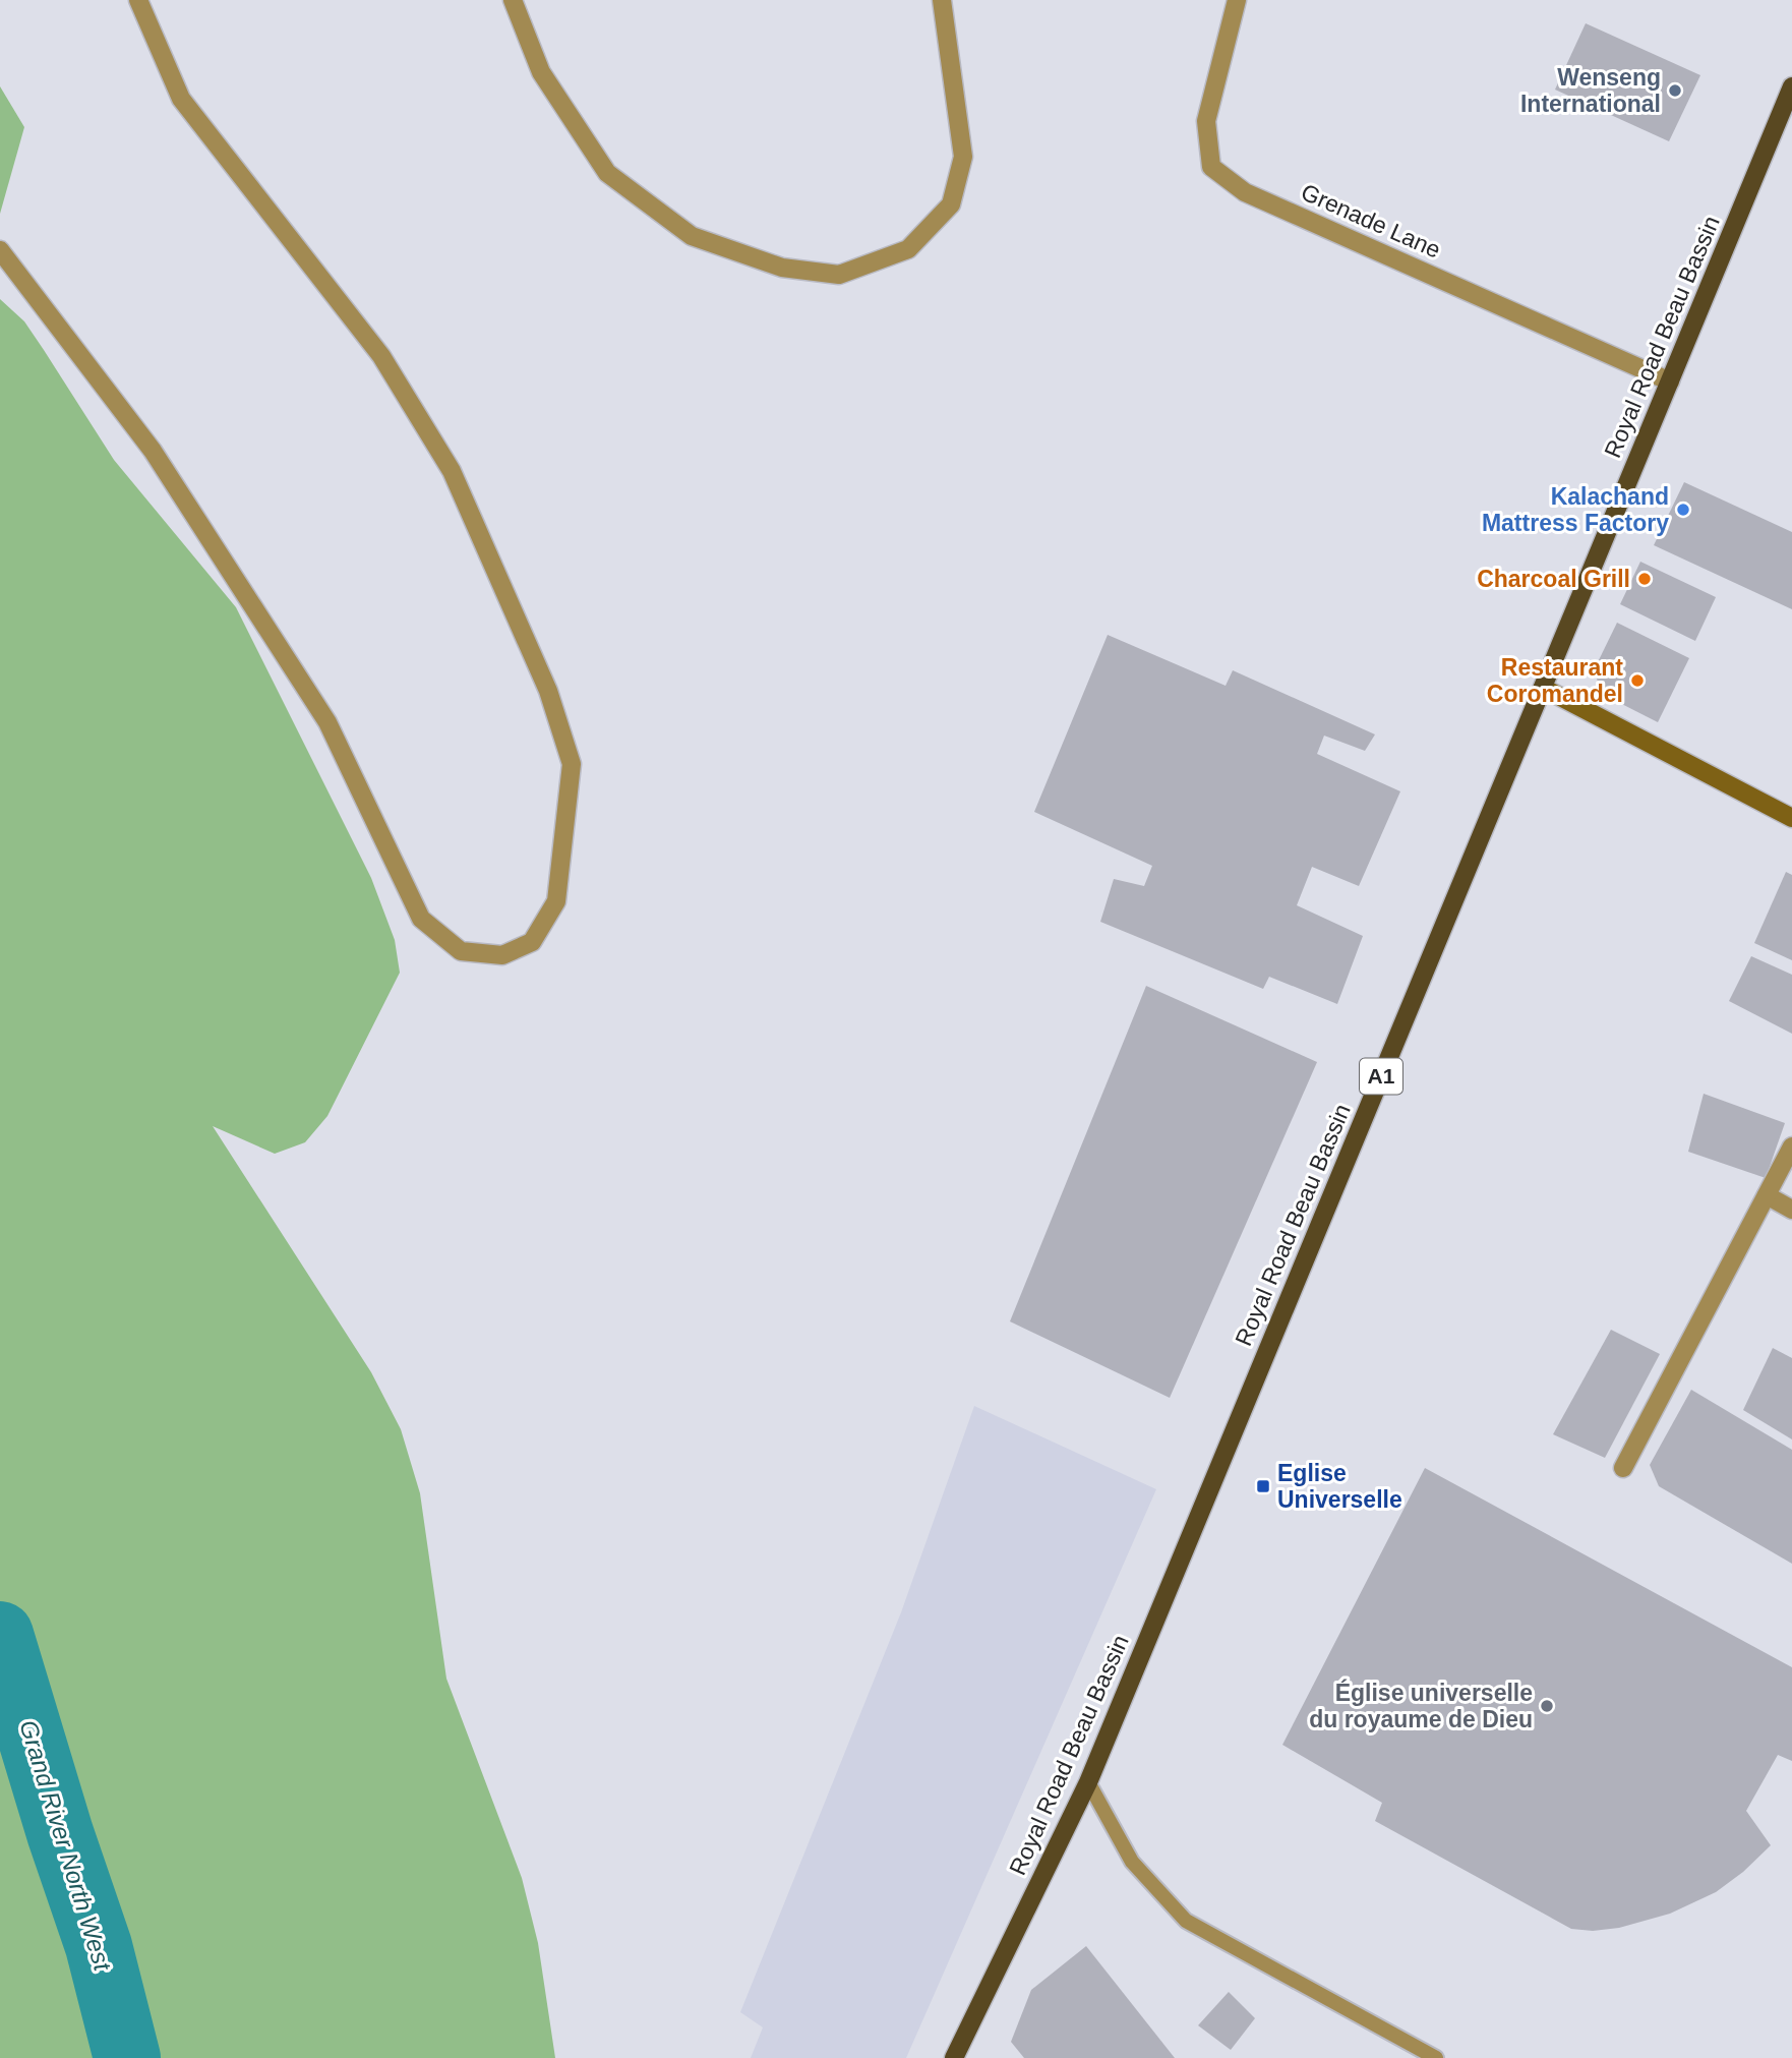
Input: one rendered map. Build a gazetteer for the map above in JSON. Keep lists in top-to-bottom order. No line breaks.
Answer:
{"streets":{"main road":["Royal Road Beau Bassin","A1"],"street":["Grenade Lane"]},"crossings":[["Grenade Lane","Royal Road Beau Bassin"]],"water":["Grand River North West"],"places":{"other":["Wenseng International","Kalachand Mattress Factory","Charcoal Grill","Restaurant Coromandel","Église universelle du royaume de Dieu"],"transit":["Eglise Universelle"]}}
